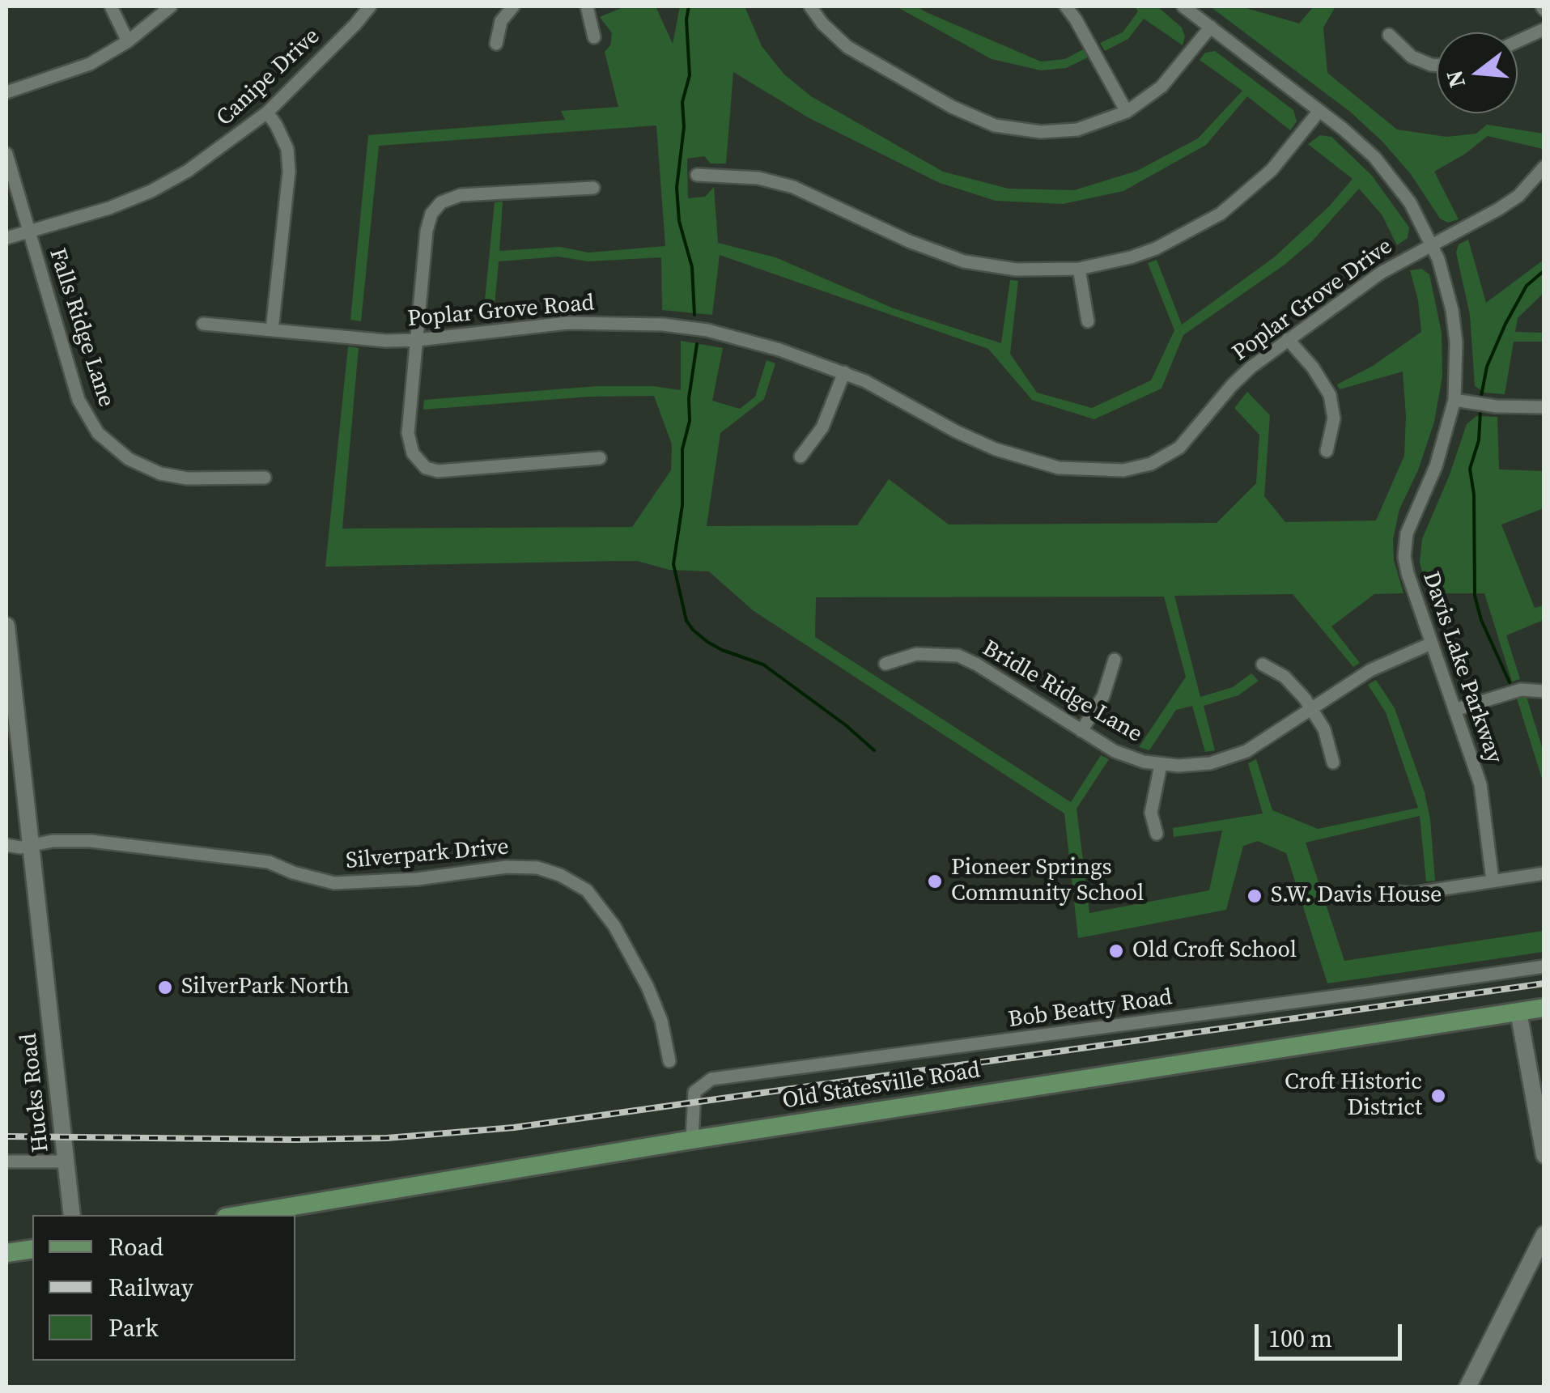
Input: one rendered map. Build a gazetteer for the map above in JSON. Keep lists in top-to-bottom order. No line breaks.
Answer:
{"streets":{"main road":["Old Statesville Road","Hucks Road"],"street":["Canipe Drive","Poplar Grove Drive","Poplar Grove Road","Falls Ridge Lane","Davis Lake Parkway","Bridle Ridge Lane","Silverpark Drive","Bob Beatty Road"]},"crossings":[["Canipe Drive","Falls Ridge Lane"],["Poplar Grove Drive","Poplar Grove Road"],["Poplar Grove Drive","Davis Lake Parkway"],["Davis Lake Parkway","Bridle Ridge Lane"],["Silverpark Drive","Hucks Road"],["Bob Beatty Road","Old Statesville Road"]],"places":["Pioneer Springs Community School","S.W. Davis House","Old Croft School","SilverPark North","Croft Historic District"],"legend":["Road","Railway","Park"],"scale_bar":"100 m","north":"left"}
